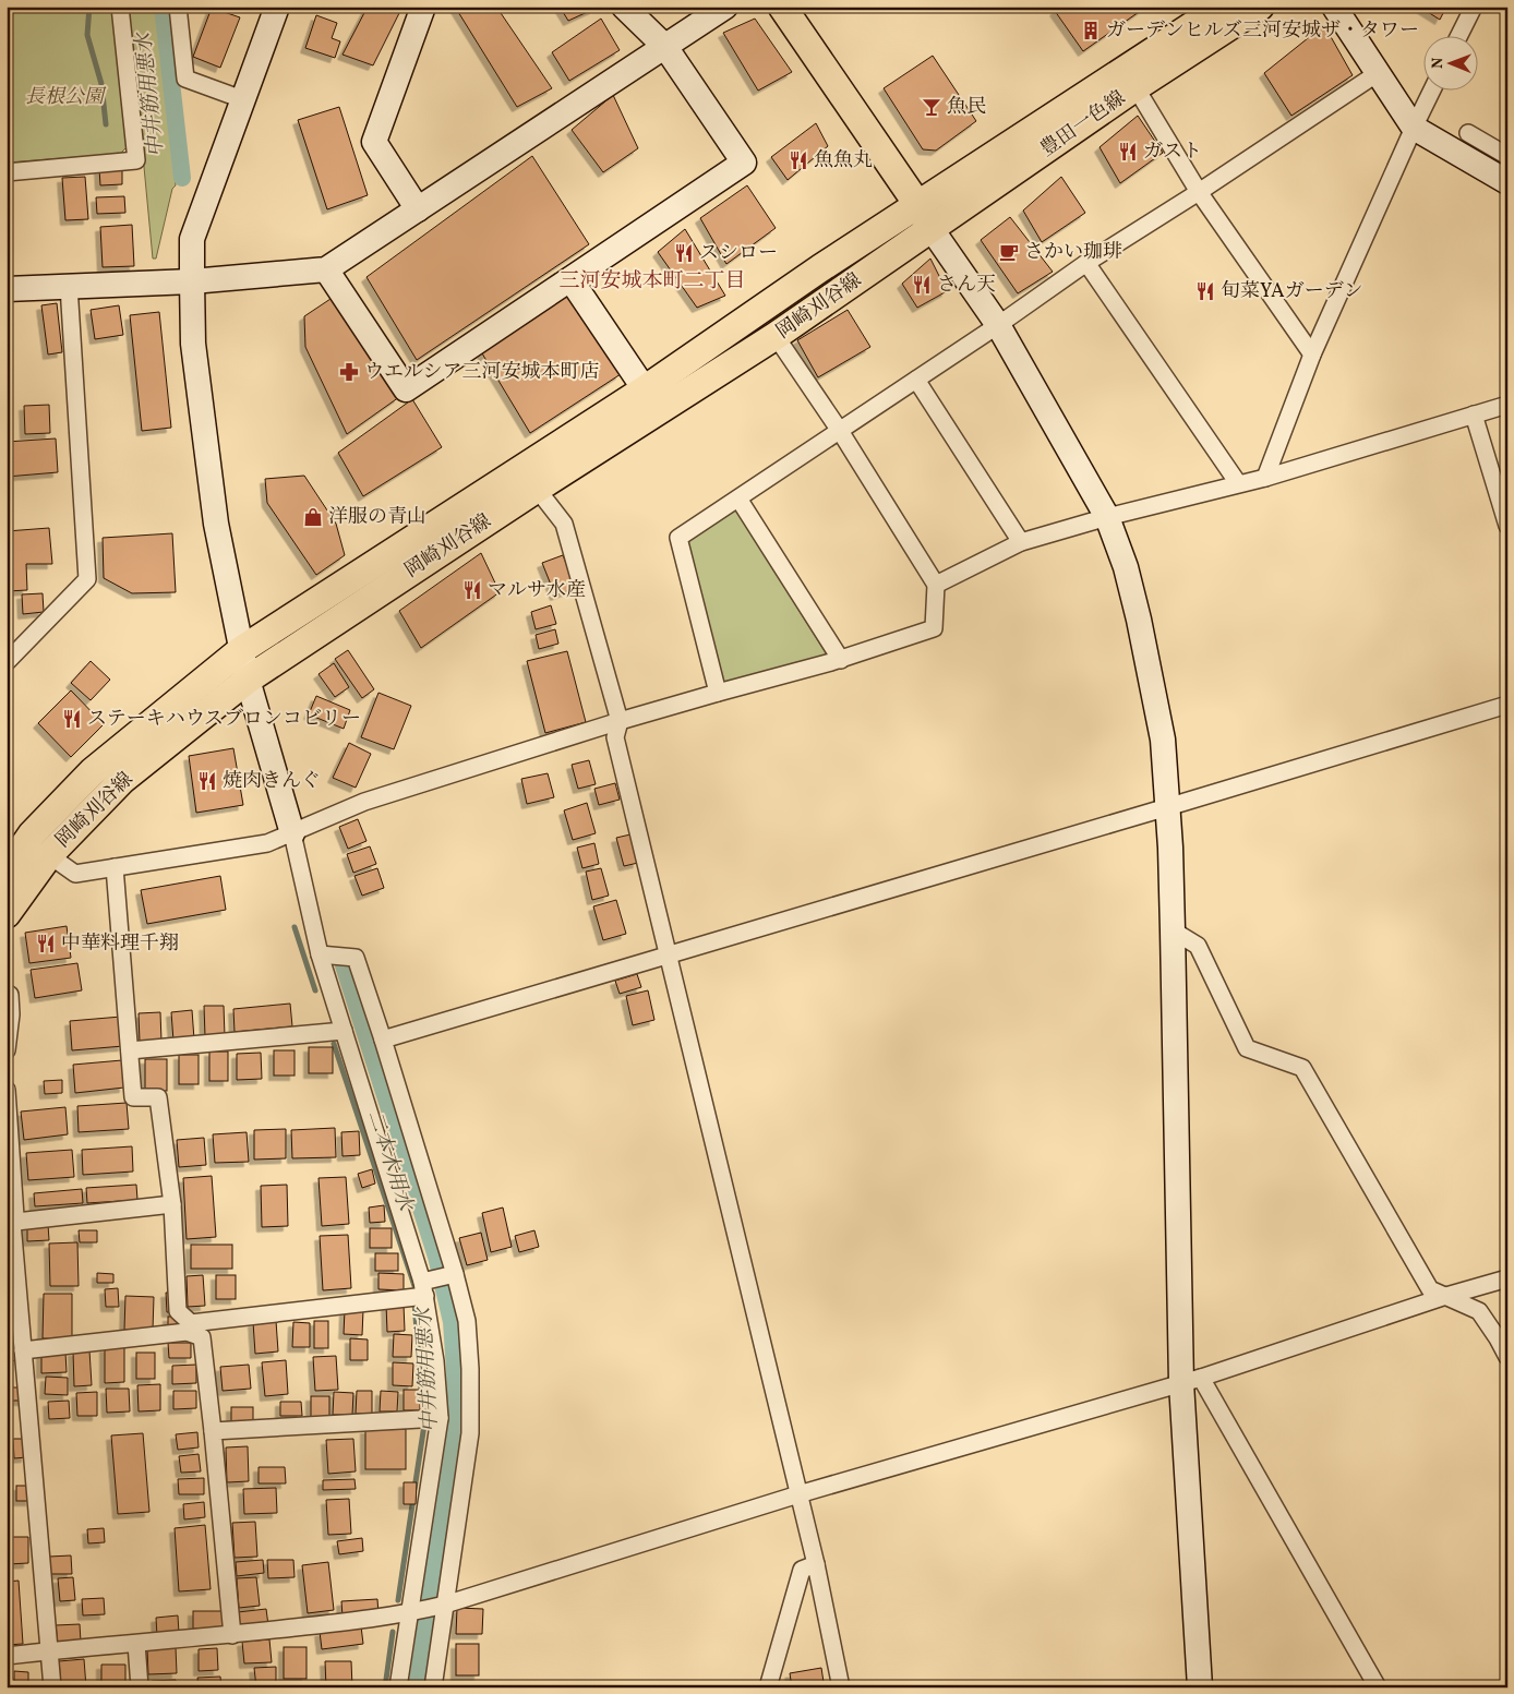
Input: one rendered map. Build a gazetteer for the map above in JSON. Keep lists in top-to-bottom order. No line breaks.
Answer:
{"streets":{"main road":["豊田一色線","岡崎刈谷線"]},"crossings":[["豊田一色線","岡崎刈谷線"]],"districts":["三河安城本町二丁目"],"water":["中井筋用悪水","二本木用水"],"parks":["長根公園"],"places":{"building":["ガーデンヒルズ三河安城ザ・タワー"],"bar":["魚民"],"restaurant":["ガスト","魚魚丸","スシロー","さん天","旬菜YAガーデン","マルサ水産","ステーキハウスブロンコビリー","焼肉きんぐ","中華料理千翔"],"cafe":["さかい珈琲"],"pharmacy":["ウエルシア三河安城本町店"],"shop":["洋服の青山"]},"north":"left"}
